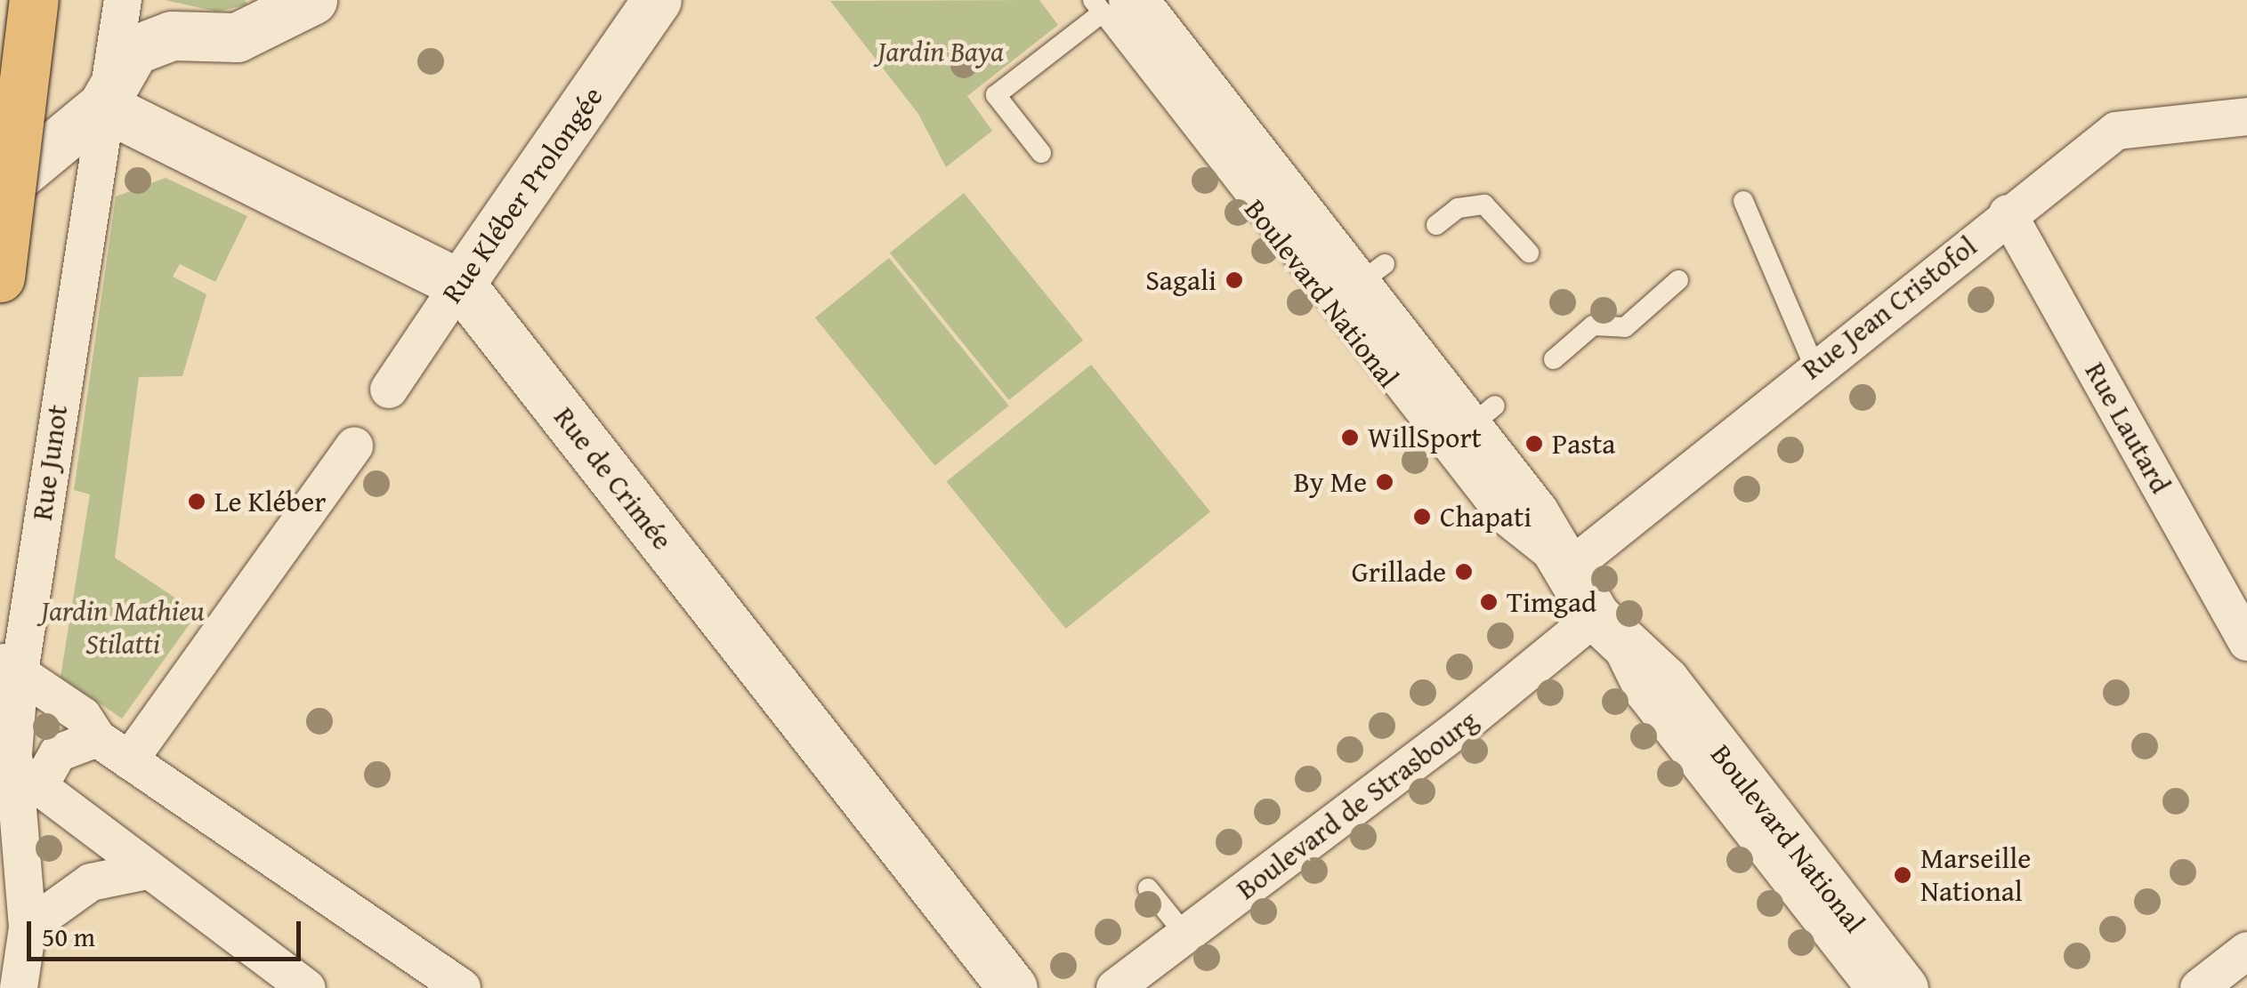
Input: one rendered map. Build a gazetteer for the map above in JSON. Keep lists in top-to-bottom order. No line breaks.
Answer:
{"streets":{"street":["Rue Kléber Prolongée","Boulevard National","Rue Jean Cristofol","Rue Lautard","Rue Junot","Rue de Crimée","Boulevard de Strasbourg"]},"crossings":[["Rue Kléber Prolongée","Rue de Crimée"],["Boulevard National","Rue Jean Cristofol"],["Boulevard National","Boulevard de Strasbourg"],["Rue Jean Cristofol","Rue Lautard"],["Rue Junot","Rue de Crimée"]],"parks":["Jardin Baya","Jardin Mathieu Stilatti"],"places":["Sagali","WillSport","Pasta","By Me","Le Kléber","Chapati","Grillade","Timgad","Marseille National"],"scale_bar":"50 m"}
